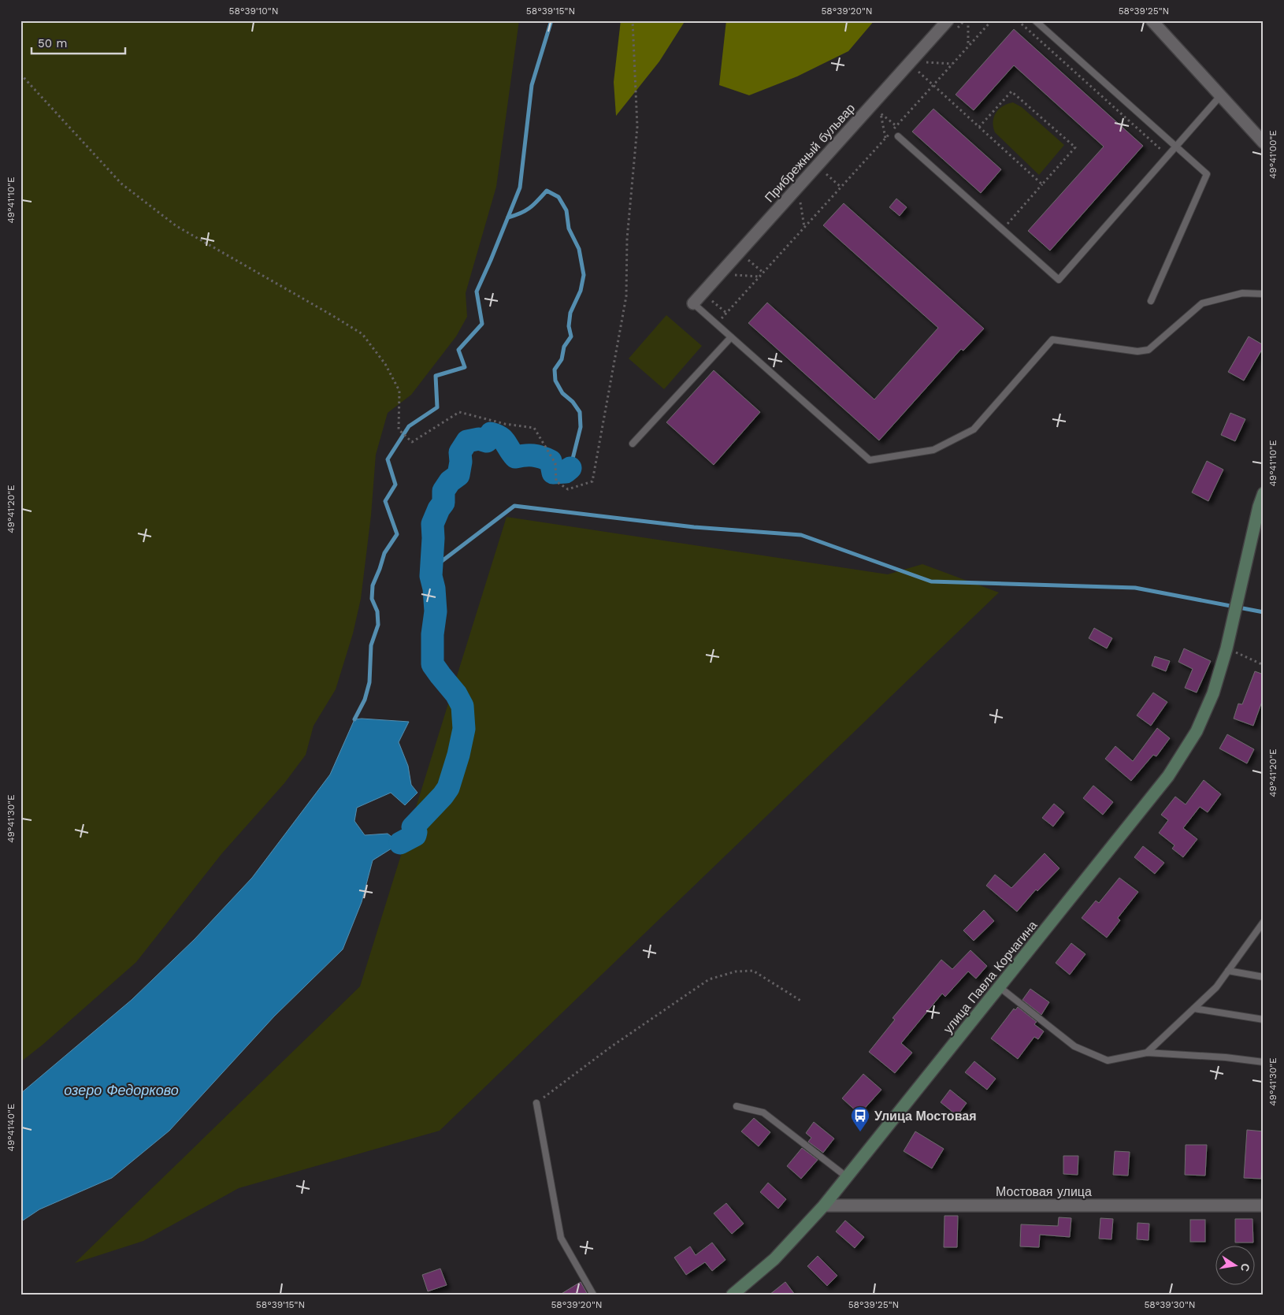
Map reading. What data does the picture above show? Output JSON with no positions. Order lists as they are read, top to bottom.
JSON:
{
  "streets": {
    "main road": ["улица Павла Корчагина"],
    "street": ["Прибрежный бульвар", "Мостовая улица"]
  },
  "crossings": [
    ["улица Павла Корчагина", "Мостовая улица"]
  ],
  "water": ["озеро Федорково"],
  "places": {
    "bus stop": ["Улица Мостовая"]
  },
  "scale_bar": "50 m",
  "north": "right",
  "coordinates": [
    "58°39'10\"N",
    "58°39'15\"N",
    "58°39'20\"N",
    "58°39'25\"N",
    "49°41'00\"E",
    "49°41'10\"E",
    "49°41'20\"E",
    "49°41'30\"E",
    "49°41'40\"E",
    "58°39'30\"N"
  ]
}
